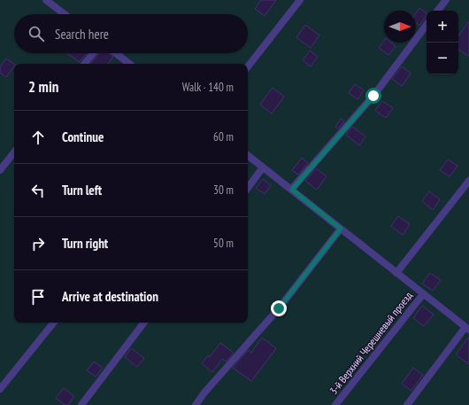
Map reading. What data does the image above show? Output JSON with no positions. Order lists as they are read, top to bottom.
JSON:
{
  "streets": {
    "lane": ["3-й Верхний Черешневый проезд"]
  },
  "north": "right",
  "page": {
    "map_buttons": ["+", "−"],
    "search": "Search here",
    "heading": ["2 min", "Walk · 140 m"],
    "list": [
      ["Continue", "60 m"],
      ["Turn left", "30 m"],
      ["Turn right", "50 m"],
      "Arrive at destination"
    ]
  }
}
